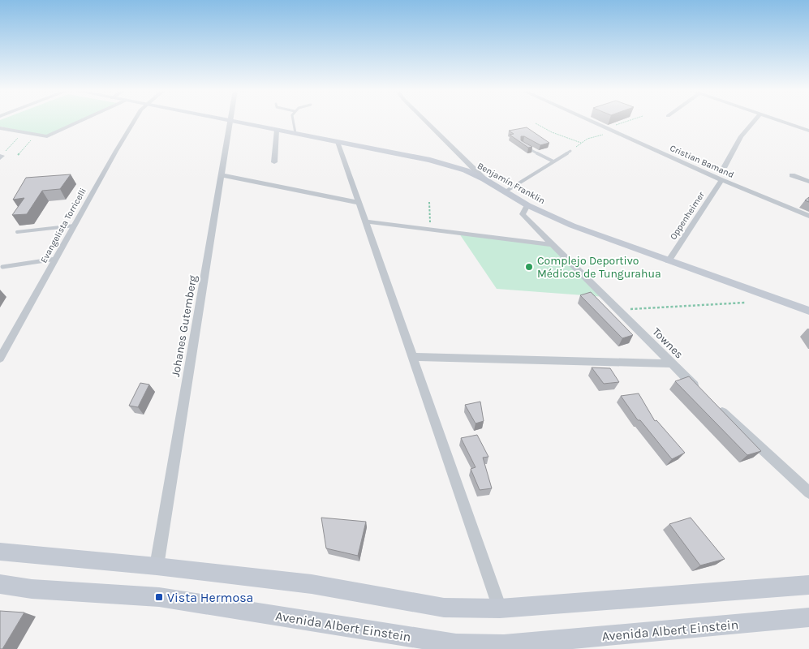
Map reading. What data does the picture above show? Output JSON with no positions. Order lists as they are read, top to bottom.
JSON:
{
  "streets": {
    "street": [
      "Cristian Bamand",
      "Benjamín Franklin",
      "Oppenheimer",
      "Evangelista Torricelli",
      "Johanes Gutemberg",
      "Townes",
      "Avenida Albert Einstein"
    ]
  },
  "crossings": [
    ["Cristian Bamand", "Oppenheimer"],
    ["Benjamín Franklin", "Oppenheimer"],
    ["Benjamín Franklin", "Johanes Gutemberg"],
    ["Benjamín Franklin", "Townes"]
  ],
  "places": {
    "other": ["Complejo Deportivo Médicos de Tungurahua"],
    "transit": ["Vista Hermosa"]
  }
}
